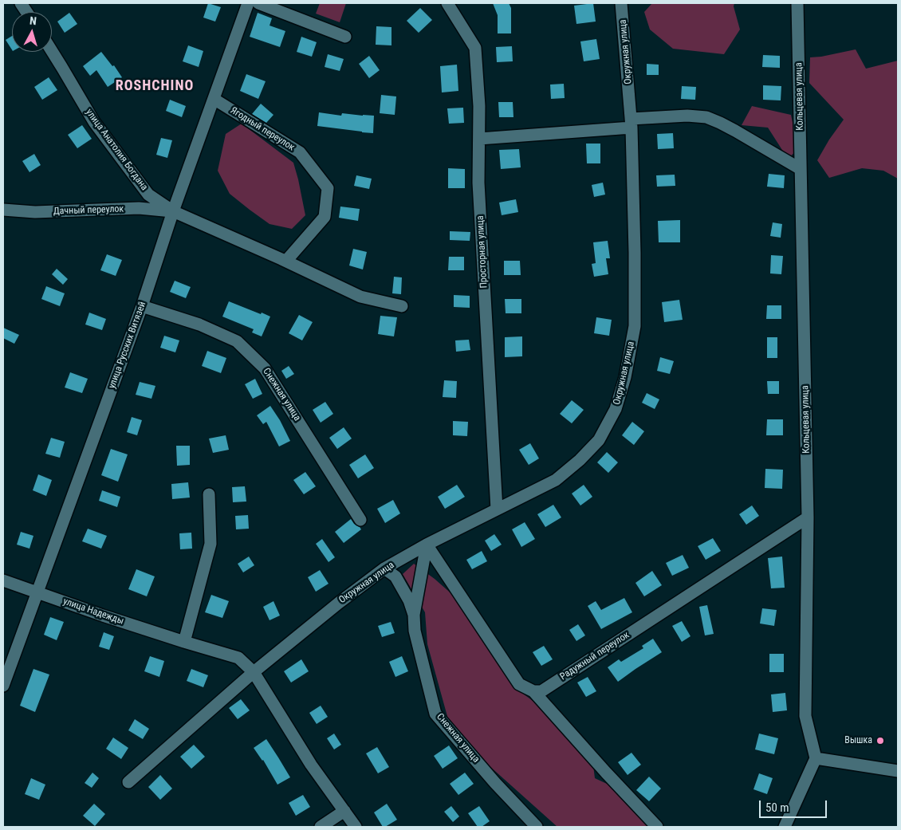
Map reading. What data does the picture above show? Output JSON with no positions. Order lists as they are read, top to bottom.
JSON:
{
  "streets": {
    "street": [
      "Окружная улица",
      "Кольцевая улица",
      "Ягодный переулок",
      "улица Анатолия Богдана",
      "Дачный переулок",
      "Просторная улица",
      "улица Русских Витязей",
      "Снежная улица",
      "улица Надежды",
      "Радужный переулок"
    ]
  },
  "crossings": [
    ["Окружная улица", "Просторная улица"],
    ["Окружная улица", "Снежная улица"],
    ["Окружная улица", "улица Надежды"],
    ["Кольцевая улица", "Радужный переулок"],
    ["Ягодный переулок", "улица Русских Витязей"],
    ["улица Анатолия Богдана", "Дачный переулок"],
    ["улица Анатолия Богдана", "улица Русских Витязей"],
    ["Дачный переулок", "улица Русских Витязей"],
    ["улица Русских Витязей", "Снежная улица"],
    ["улица Русских Витязей", "улица Надежды"]
  ],
  "districts": ["ROSHCHINO"],
  "places": ["Вышка"],
  "scale_bar": "50 m",
  "north": "top"
}
